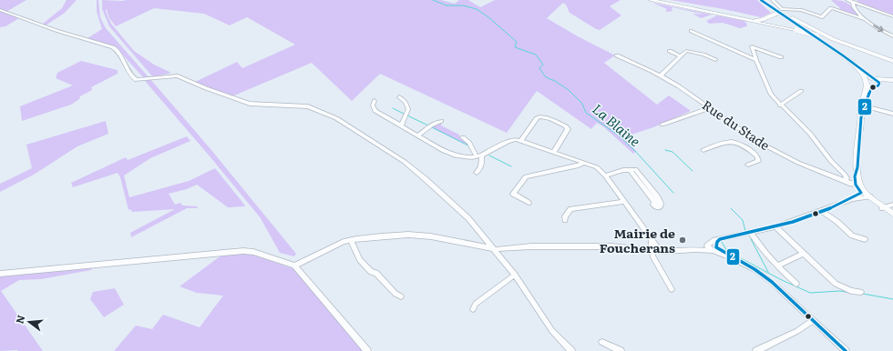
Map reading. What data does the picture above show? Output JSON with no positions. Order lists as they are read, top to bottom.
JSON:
{
  "streets": {
    "street": ["Rue du Stade"]
  },
  "water": ["La Blaine"],
  "places": ["Mairie de Foucherans"],
  "lines": ["transit line 2"],
  "north": "left"
}
